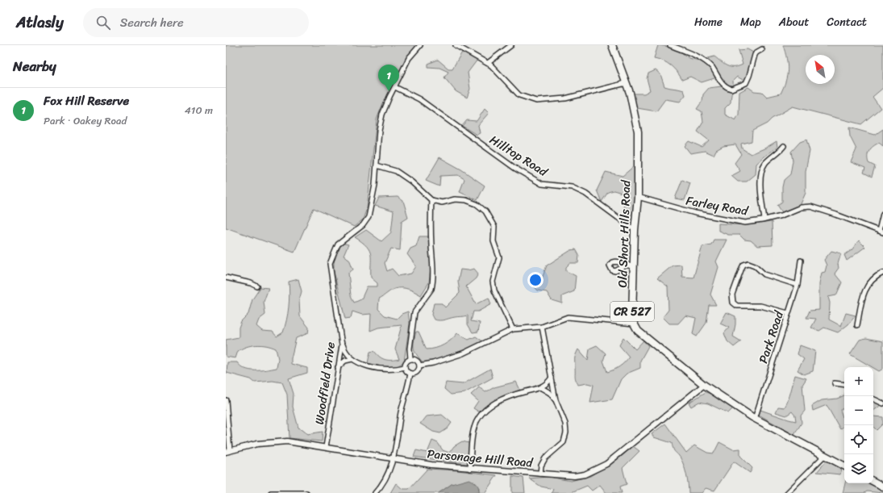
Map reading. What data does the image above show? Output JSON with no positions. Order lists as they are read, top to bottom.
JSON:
{
  "streets": {
    "main road": ["Old Short Hills Road", "CR 527"],
    "street": [
      "Hilltop Road",
      "Farley Road",
      "Park Road",
      "Woodfield Drive",
      "Parsonage Hill Road"
    ]
  },
  "crossings": [
    ["Hilltop Road", "Old Short Hills Road"],
    ["Hilltop Road", "Woodfield Drive"],
    ["Farley Road", "Old Short Hills Road"],
    ["Old Short Hills Road", "CR 527"],
    ["CR 527", "Park Road"],
    ["CR 527", "Parsonage Hill Road"],
    ["Woodfield Drive", "Parsonage Hill Road"]
  ],
  "north": "top left",
  "page": {
    "header": "Atlasly",
    "search": "Search here",
    "nav": [
      "Home",
      "Map",
      "About",
      "Contact"
    ],
    "heading": "Nearby",
    "pins": "1",
    "list": [
      {
        "mark": "1",
        "name": "Fox Hill Reserve",
        "note": "Park · Oakey Road",
        "value": "410 m"
      }
    ],
    "map_buttons": ["+", "−"]
  }
}
